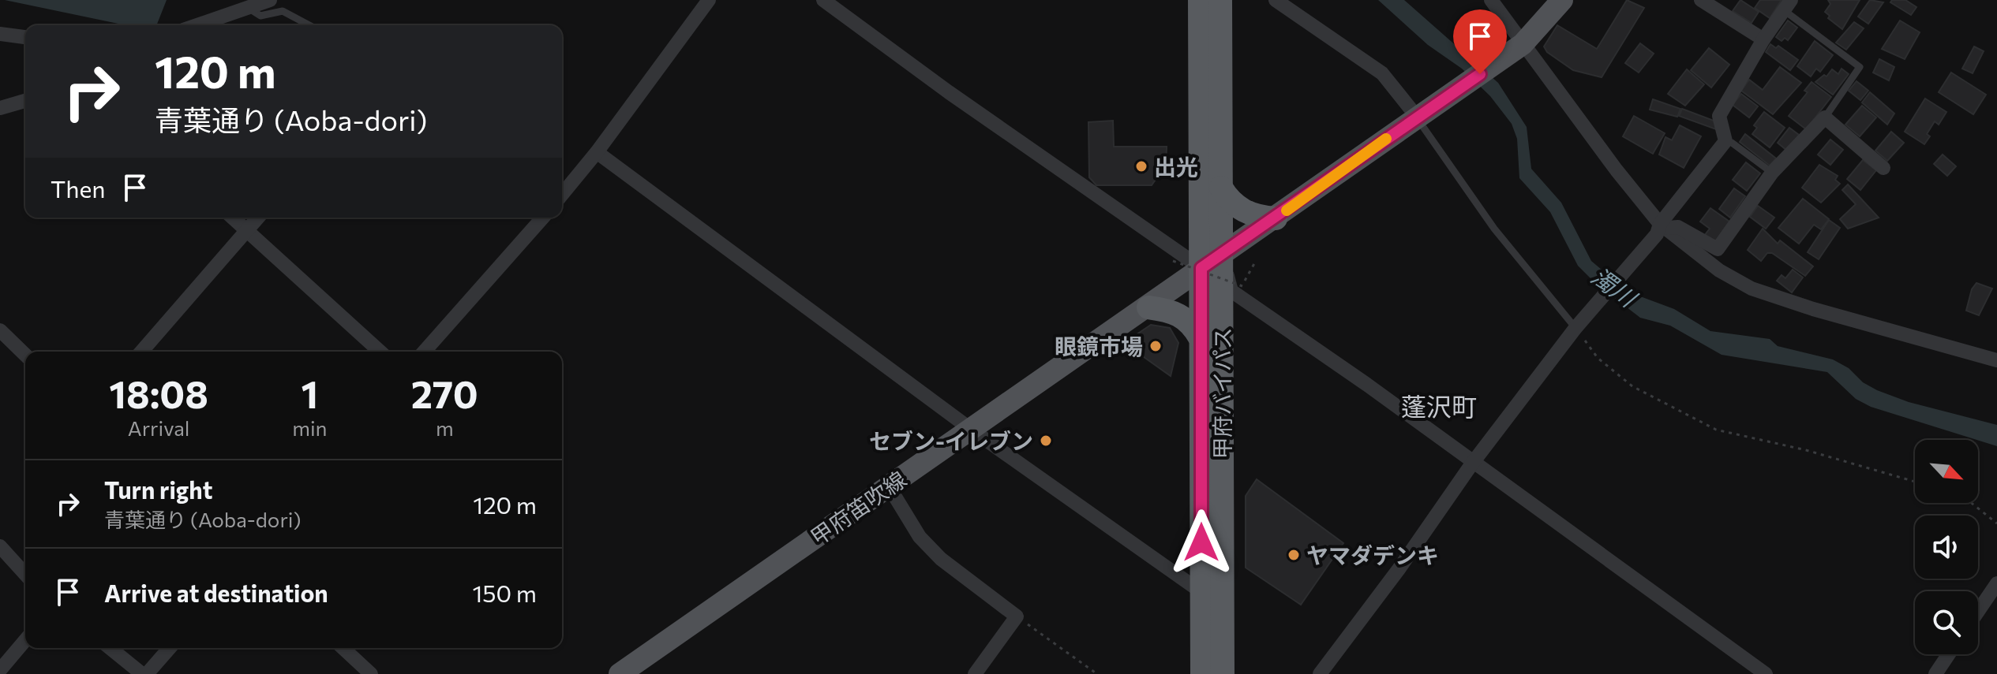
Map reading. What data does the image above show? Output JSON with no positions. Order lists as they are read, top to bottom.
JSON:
{
  "streets": {
    "highway": ["甲府バイパス"],
    "main road": ["甲府笛吹線"]
  },
  "crossings": [
    ["甲府バイパス", "甲府笛吹線"]
  ],
  "districts": ["蓬沢町"],
  "water": ["濁川"],
  "places": [
    "出光",
    "眼鏡市場",
    "セブン-イレブン",
    "ヤマダデンキ"
  ],
  "north": "bottom right",
  "page": {
    "turn": ["120 m", "青葉通り (Aoba-dori)"],
    "then": "Then",
    "eta": [
      "18:08",
      "Arrival",
      "1",
      "min",
      "270",
      "m"
    ],
    "list": [
      {
        "name": "Turn right",
        "note": "青葉通り (Aoba-dori)",
        "value": "120 m"
      },
      {
        "name": "Arrive at destination",
        "value": "150 m"
      }
    ]
  }
}
